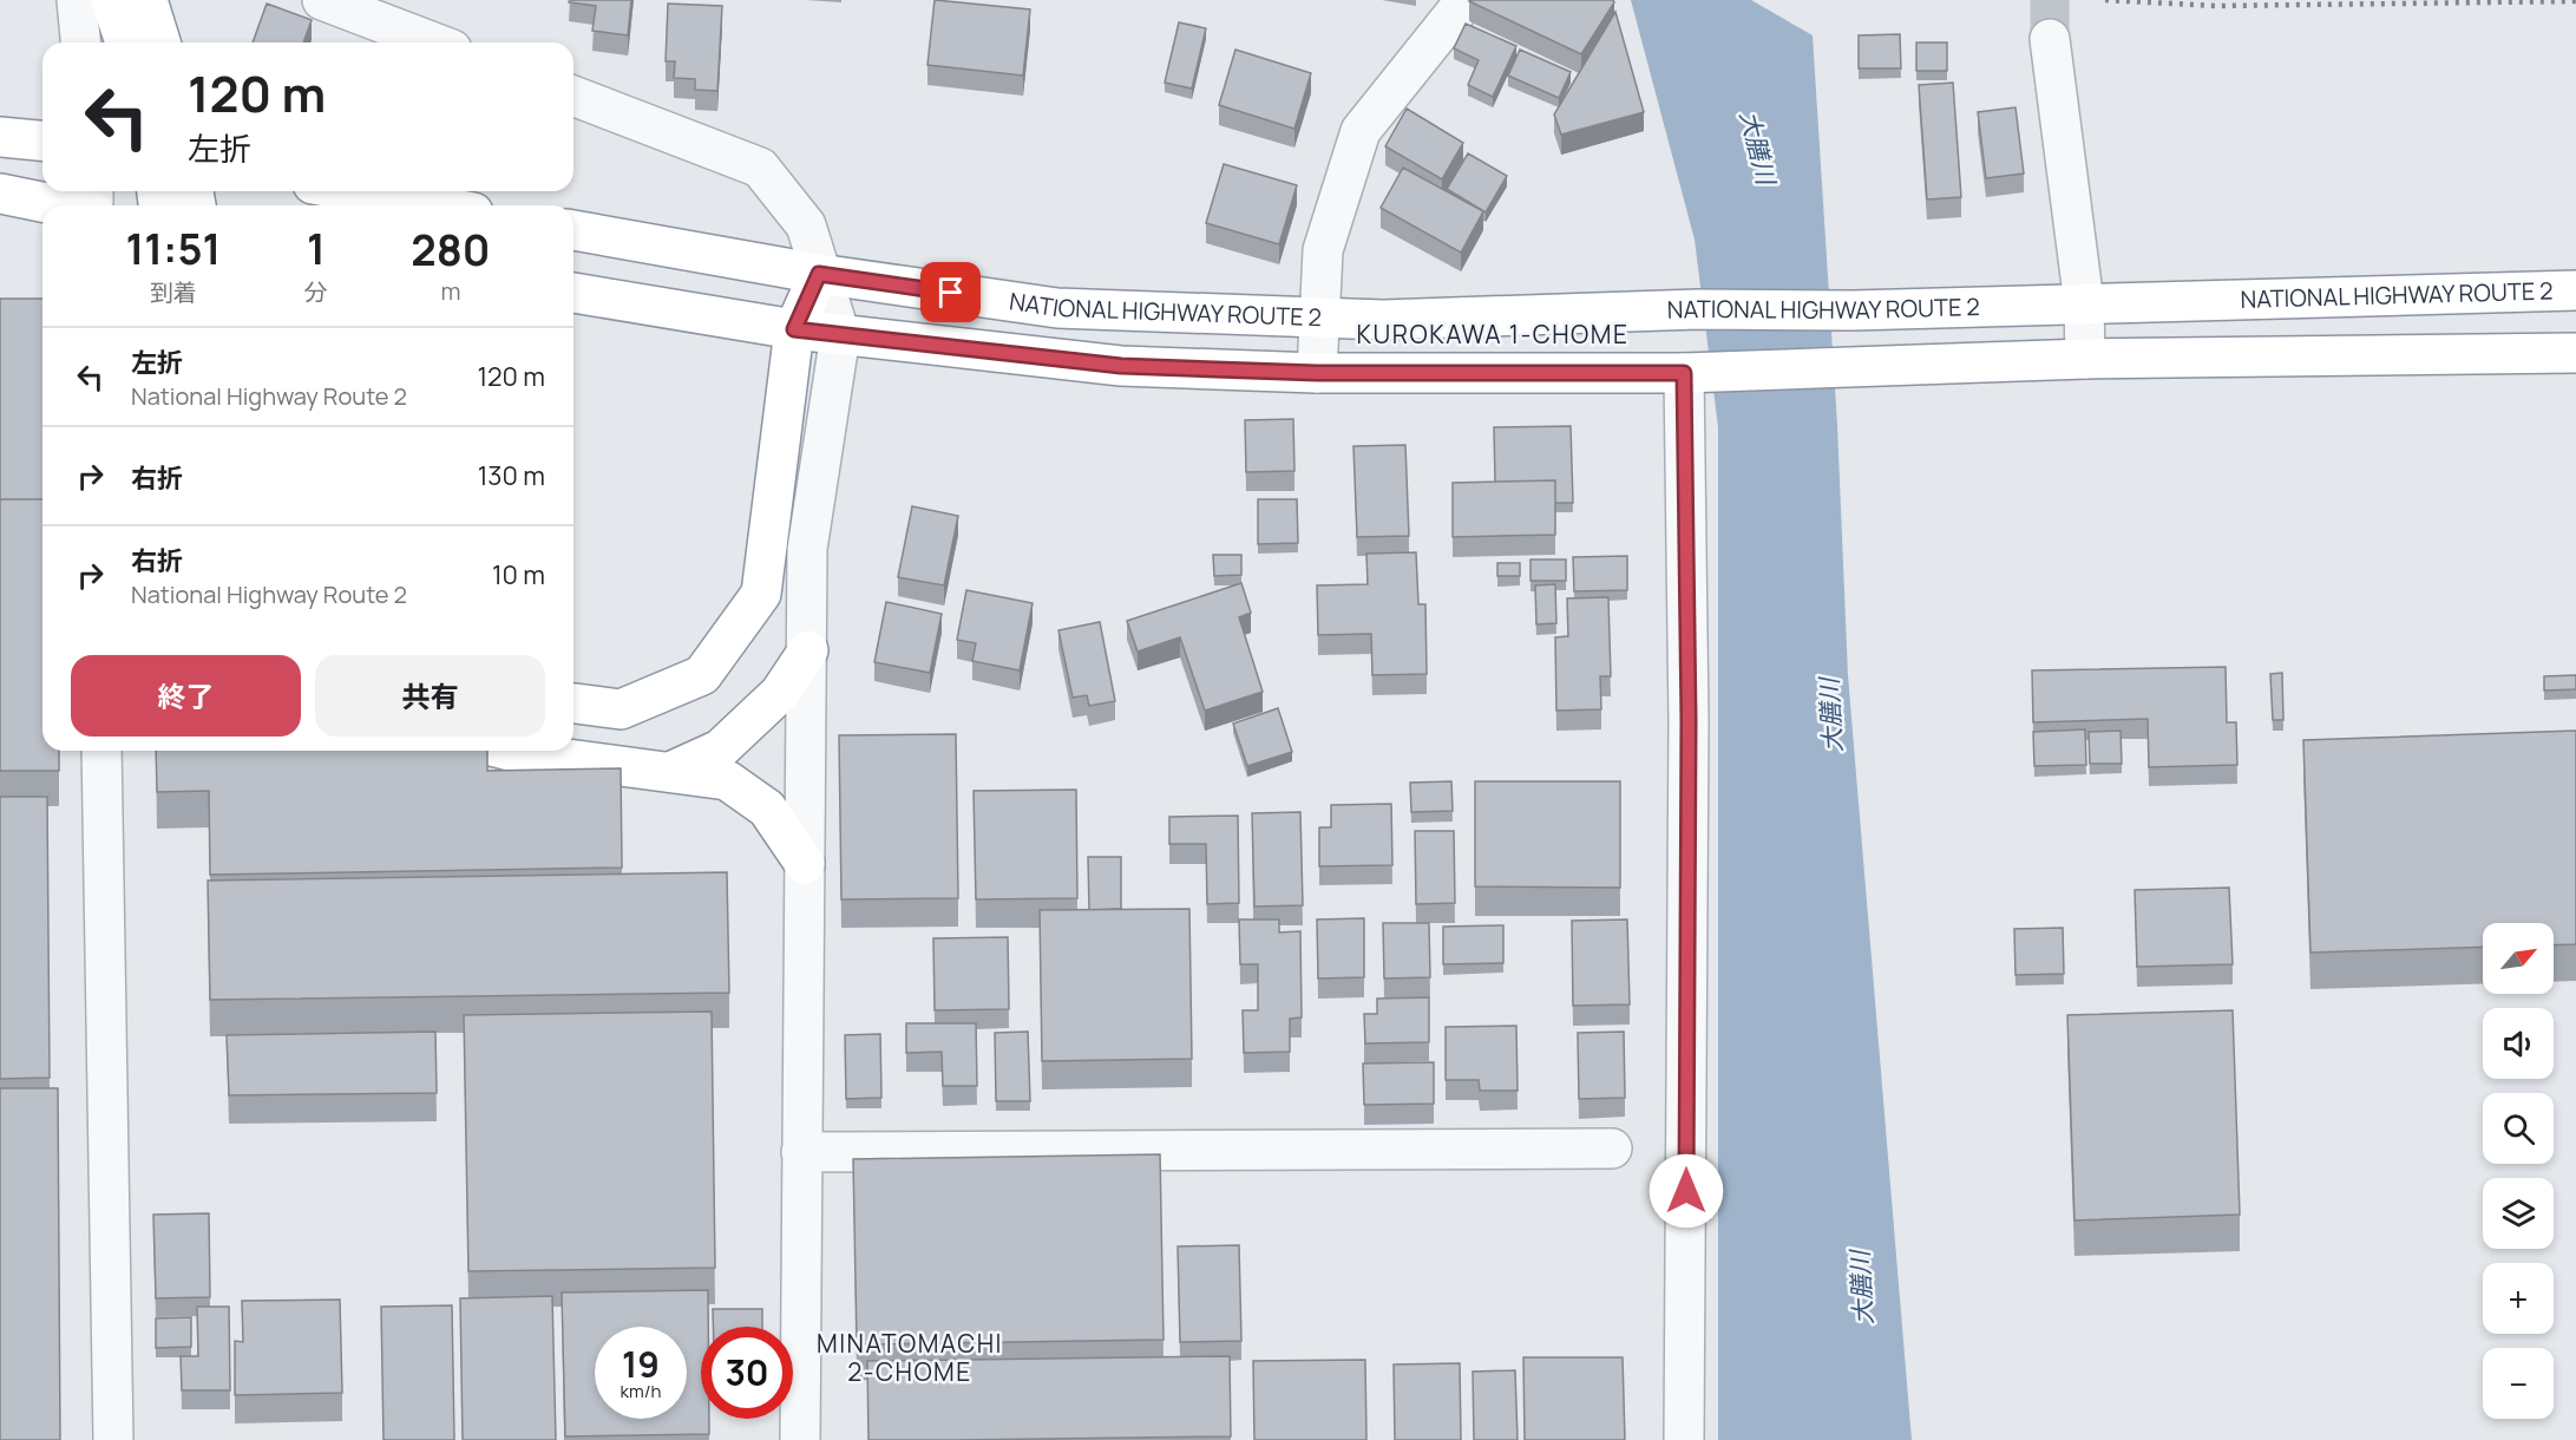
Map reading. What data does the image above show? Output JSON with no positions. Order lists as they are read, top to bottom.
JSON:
{
  "streets": {
    "highway": ["NATIONAL HIGHWAY ROUTE 2"]
  },
  "districts": ["KUROKAWA 1-CHOME", "MINATOMACHI 2-CHOME"],
  "water": ["大膳川"],
  "north": "top right",
  "page": {
    "turn": ["120 m", "左折"],
    "eta": [
      "11:51",
      "到着",
      "1",
      "分",
      "280",
      "m"
    ],
    "list": [
      {
        "name": "左折",
        "note": "National Highway Route 2",
        "value": "120 m"
      },
      {
        "name": "右折",
        "value": "130 m"
      },
      {
        "name": "右折",
        "note": "National Highway Route 2",
        "value": "10 m"
      }
    ],
    "buttons": ["終了", "共有"],
    "map_buttons": ["+", "−"],
    "speed": "19 km/h",
    "limit": "30"
  }
}
